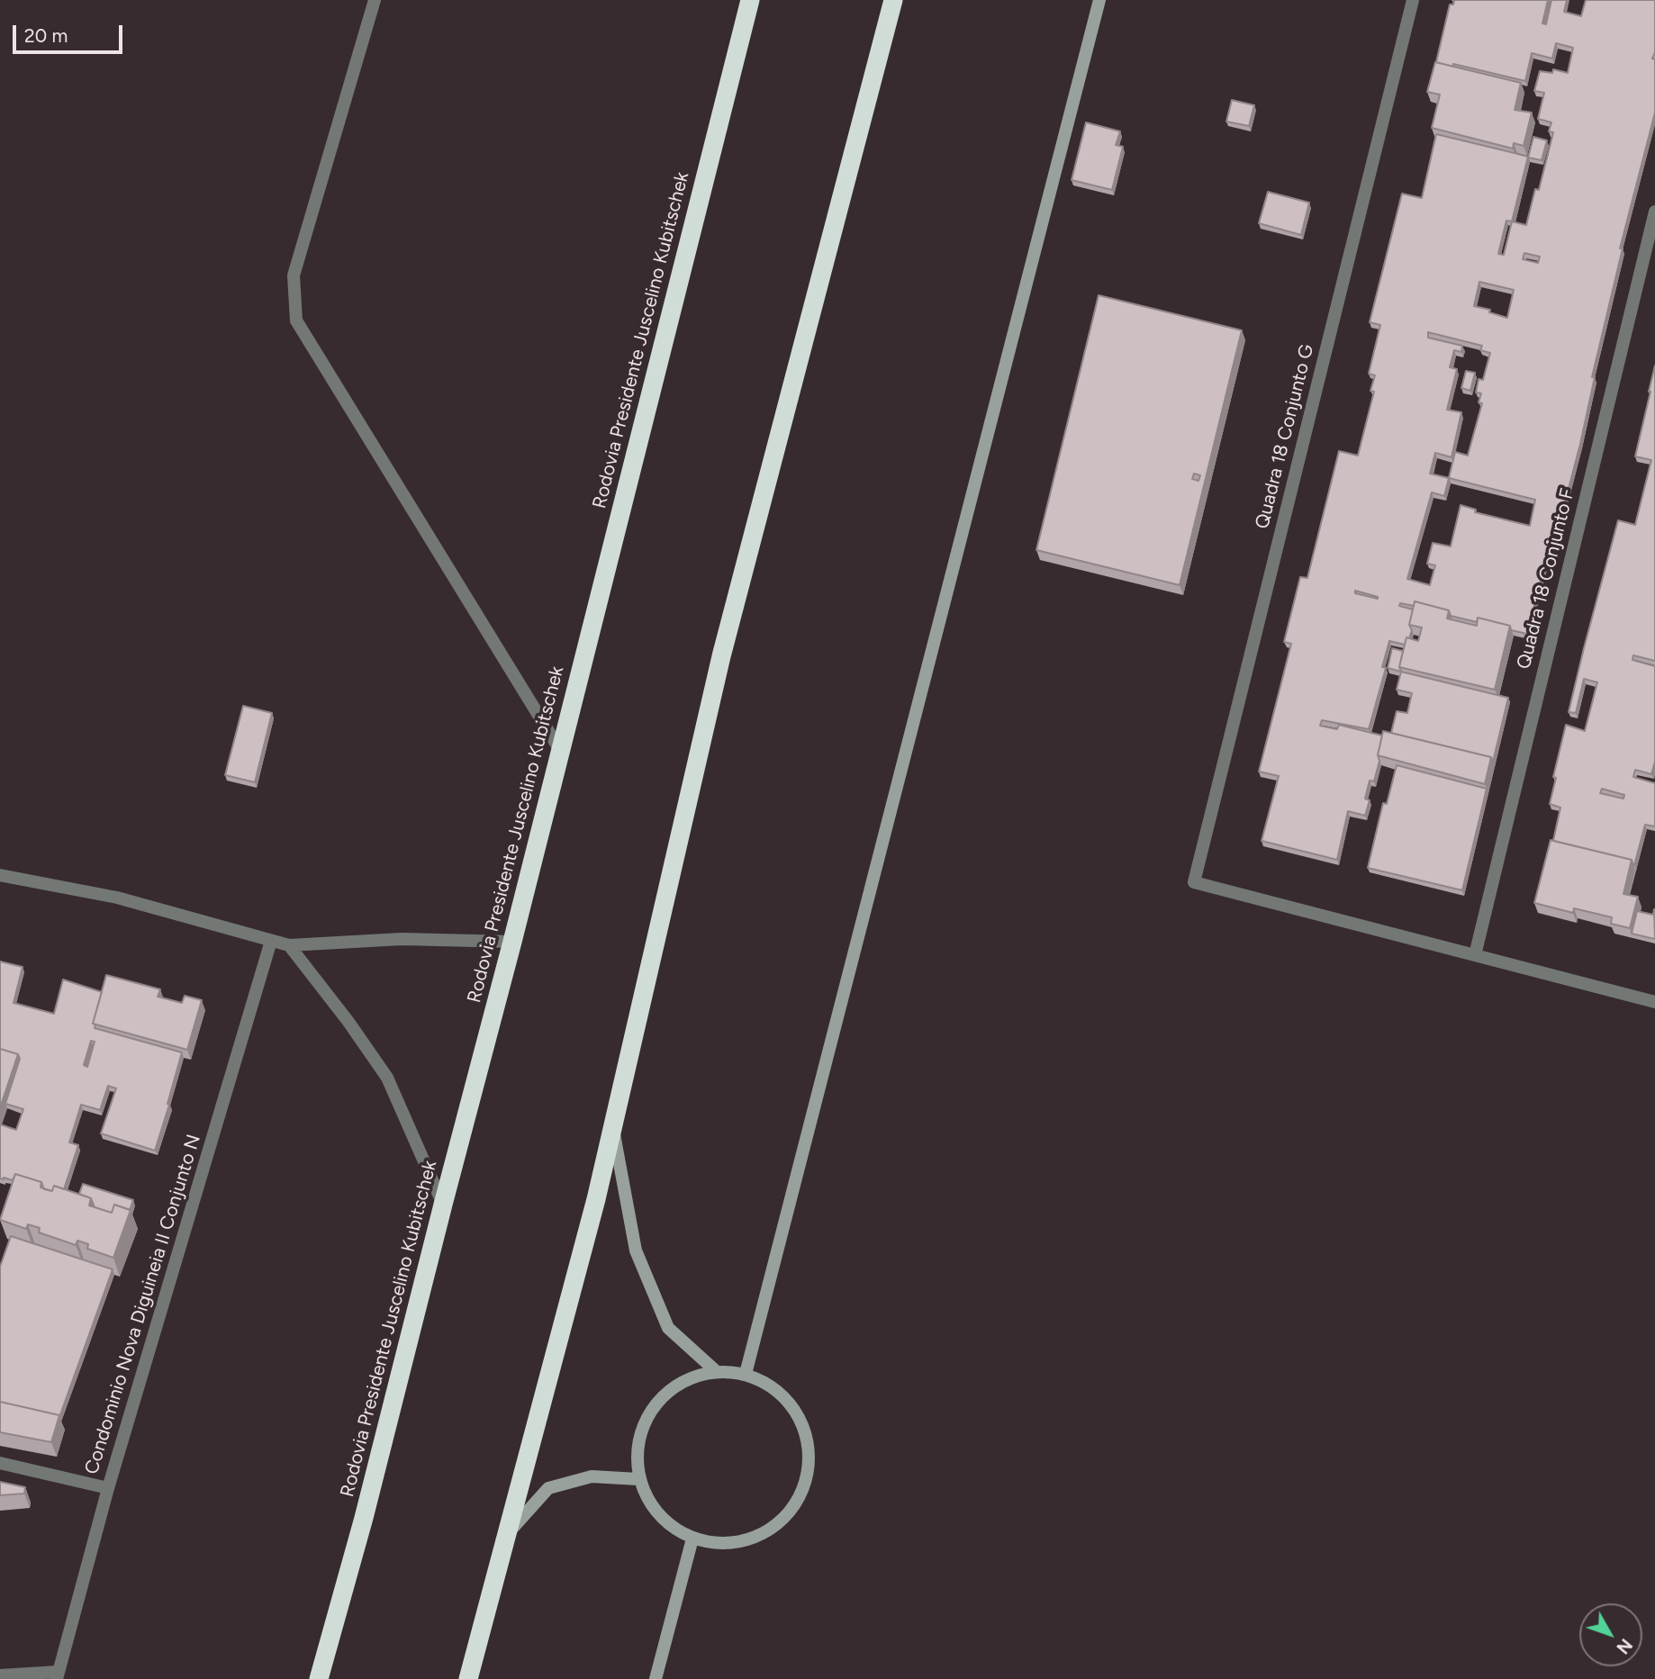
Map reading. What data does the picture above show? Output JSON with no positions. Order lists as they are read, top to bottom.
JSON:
{
  "streets": {
    "highway": ["Rodovia Presidente Juscelino Kubitschek"],
    "street": ["Quadra 18 Conjunto G", "Quadra 18 Conjunto F", "Condominio Nova Diguineia II Conjunto N"]
  },
  "crossings": [
    ["Quadra 18 Conjunto G", "Quadra 18 Conjunto F"]
  ],
  "scale_bar": "20 m",
  "north": "bottom right"
}
